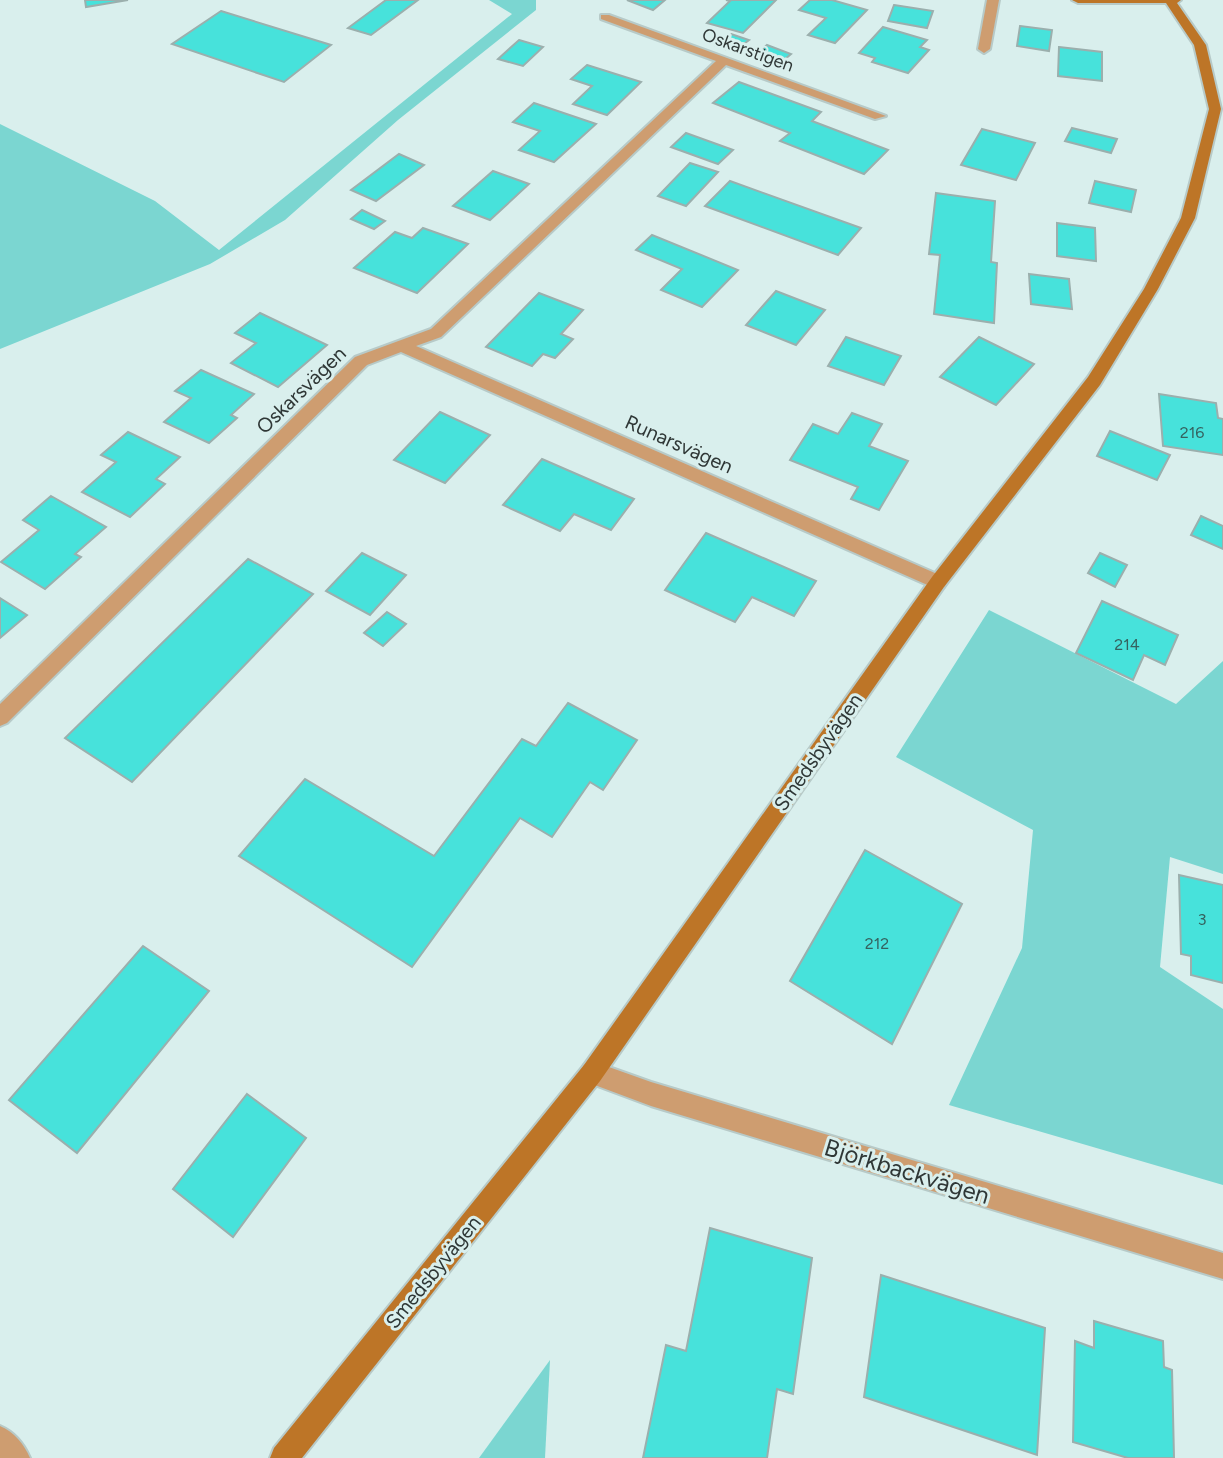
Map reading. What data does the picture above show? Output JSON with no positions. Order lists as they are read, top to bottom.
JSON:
{
  "streets": {
    "main road": ["Smedsbyvägen"],
    "street": [
      "Oskarstigen",
      "Oskarsvägen",
      "Runarsvägen",
      "Björkbackvägen"
    ]
  },
  "crossings": [
    ["Oskarstigen", "Oskarsvägen"],
    ["Oskarsvägen", "Runarsvägen"],
    ["Runarsvägen", "Smedsbyvägen"],
    ["Smedsbyvägen", "Björkbackvägen"]
  ],
  "house_numbers": [
    "216",
    "214",
    "3",
    "212"
  ]
}
